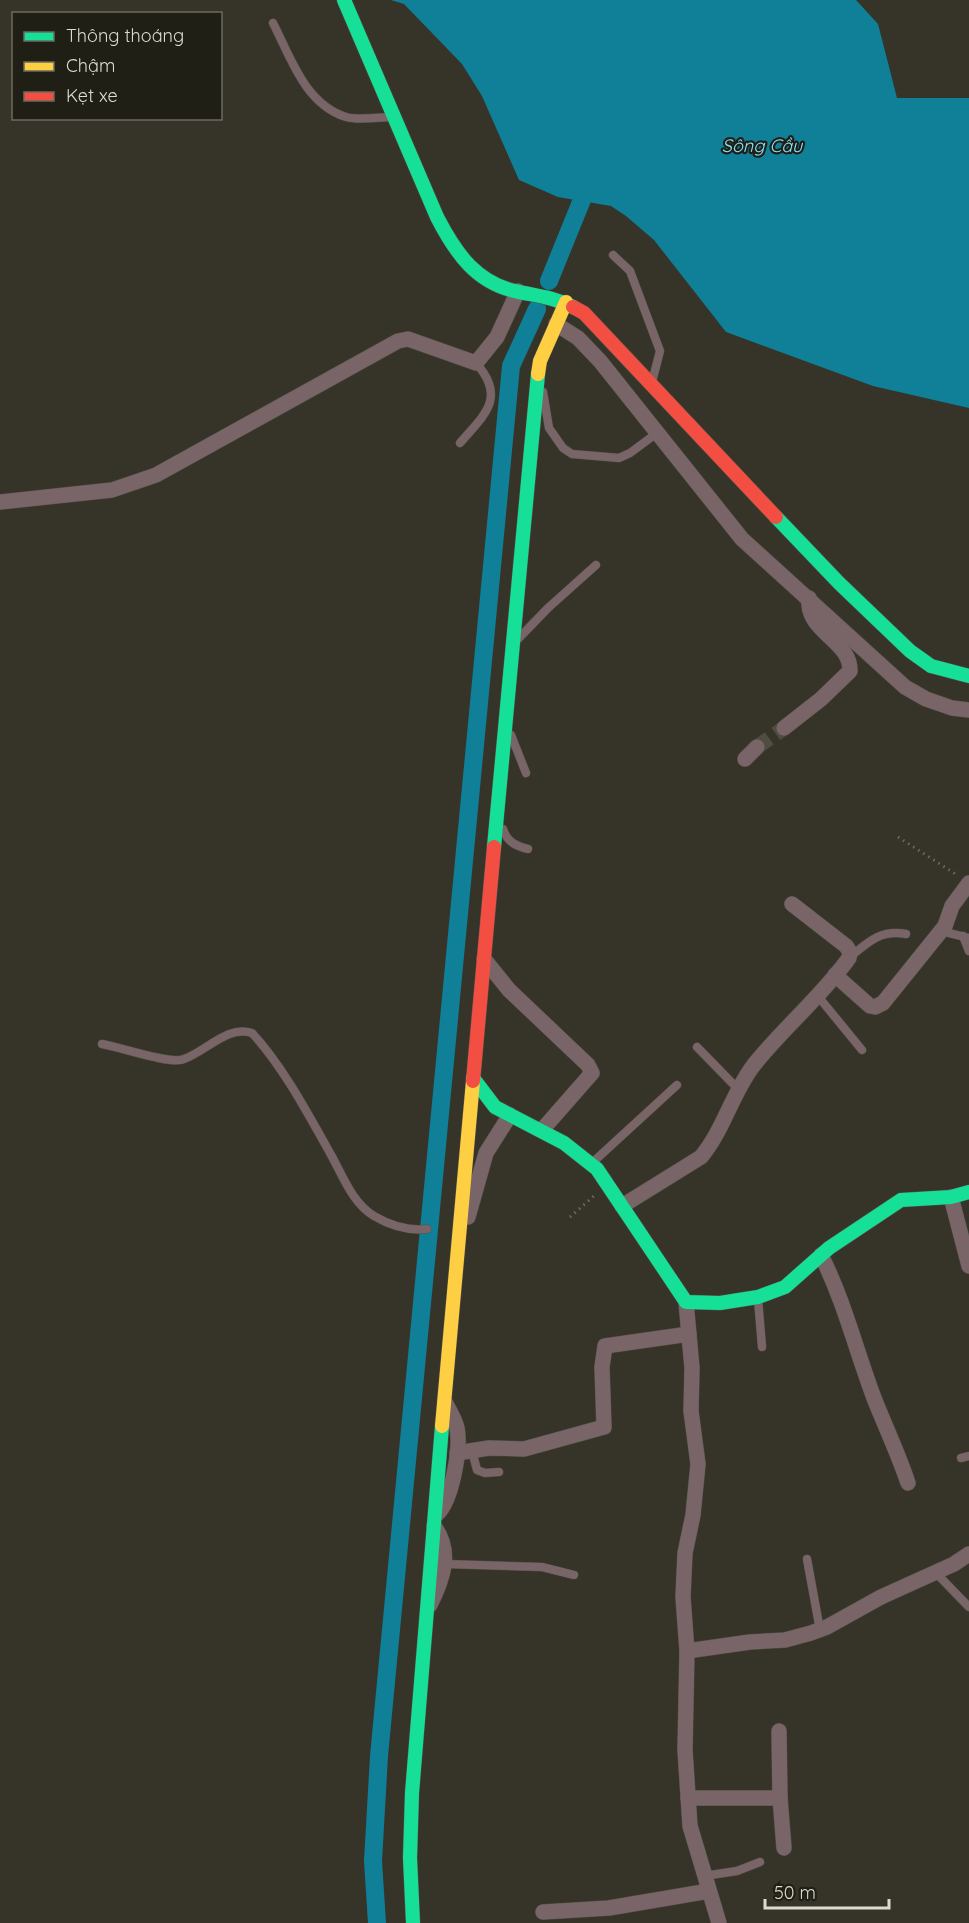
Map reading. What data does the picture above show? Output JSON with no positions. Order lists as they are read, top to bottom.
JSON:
{
  "water": ["Sông Cầu"],
  "legend": ["Thông thoáng", "Chậm", "Kẹt xe"],
  "scale_bar": "50 m"
}
